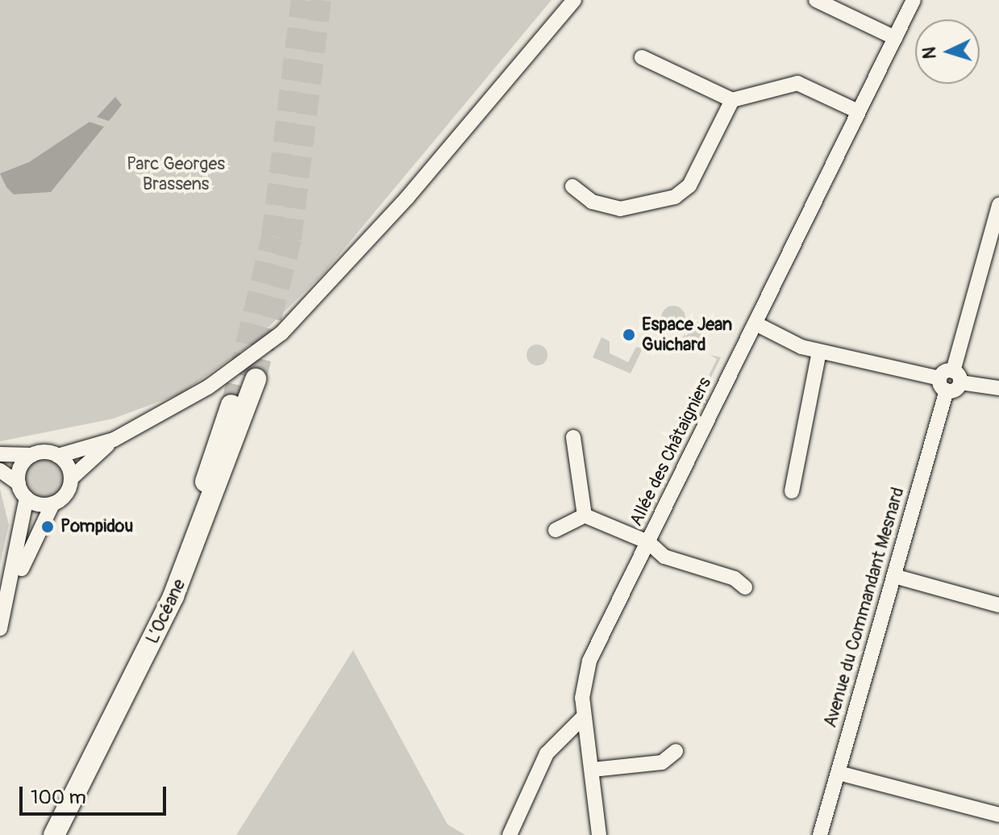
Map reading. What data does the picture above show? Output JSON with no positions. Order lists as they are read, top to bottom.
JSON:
{
  "streets": {
    "highway": ["L’Océane"],
    "street": ["Allée des Châtaigniers", "Avenue du Commandant Mesnard"]
  },
  "parks": ["Parc Georges Brassens"],
  "places": ["Espace Jean Guichard", "Pompidou"],
  "scale_bar": "100 m",
  "north": "left"
}
